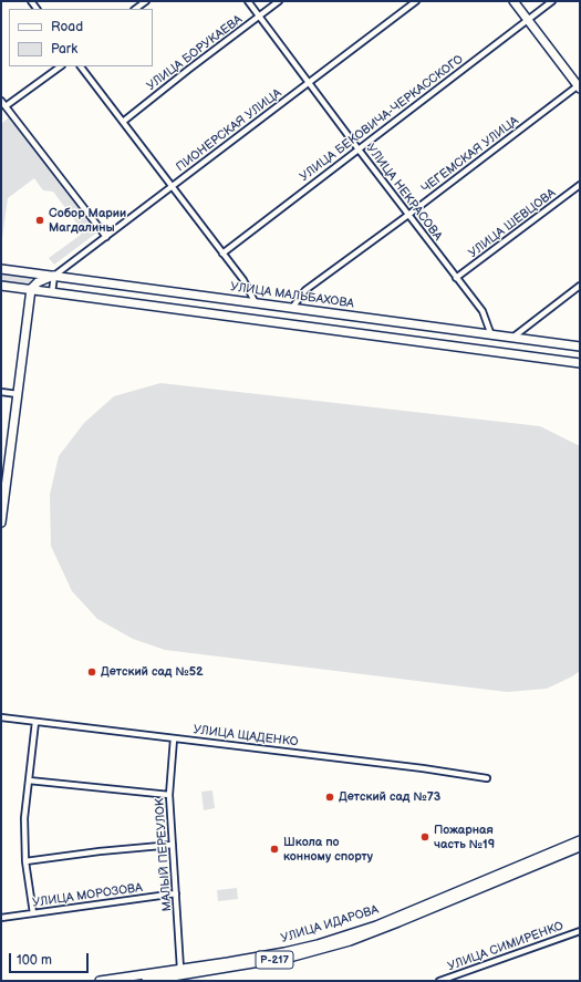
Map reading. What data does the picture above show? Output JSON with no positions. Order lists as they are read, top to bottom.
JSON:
{
  "streets": {
    "main road": ["УЛИЦА МАЛЬБАХОВА", "УЛИЦА ИДАРОВА", "Р-217"],
    "street": [
      "УЛИЦА БОРУКАЕВА",
      "УЛИЦА БЕКОВИЧА-ЧЕРКАССКОГО",
      "ПИОНЕРСКАЯ УЛИЦА",
      "ЧЕГЕМСКАЯ УЛИЦА",
      "УЛИЦА НЕКРАСОВА",
      "УЛИЦА ШЕВЦОВА",
      "УЛИЦА ЩАДЕНКО",
      "МАЛЫЙ ПЕРЕУЛОК",
      "УЛИЦА МОРОЗОВА",
      "УЛИЦА СИМИРЕНКО"
    ]
  },
  "crossings": [
    ["УЛИЦА БОРУКАЕВА", "УЛИЦА НЕКРАСОВА"],
    ["УЛИЦА БЕКОВИЧА-ЧЕРКАССКОГО", "УЛИЦА НЕКРАСОВА"],
    ["ПИОНЕРСКАЯ УЛИЦА", "УЛИЦА НЕКРАСОВА"],
    ["ПИОНЕРСКАЯ УЛИЦА", "УЛИЦА МАЛЬБАХОВА"],
    ["ЧЕГЕМСКАЯ УЛИЦА", "УЛИЦА НЕКРАСОВА"],
    ["ЧЕГЕМСКАЯ УЛИЦА", "УЛИЦА МАЛЬБАХОВА"],
    ["УЛИЦА НЕКРАСОВА", "УЛИЦА ШЕВЦОВА"],
    ["УЛИЦА НЕКРАСОВА", "УЛИЦА МАЛЬБАХОВА"],
    ["УЛИЦА ЩАДЕНКО", "МАЛЫЙ ПЕРЕУЛОК"],
    ["МАЛЫЙ ПЕРЕУЛОК", "УЛИЦА МОРОЗОВА"],
    ["МАЛЫЙ ПЕРЕУЛОК", "УЛИЦА ИДАРОВА"]
  ],
  "places": [
    "Собор Марии Магдалины",
    "Детский сад №52",
    "Детский сад №73",
    "Пожарная часть №19",
    "Школа по конному спорту"
  ],
  "legend": ["Road", "Park"],
  "scale_bar": "100 m"
}
